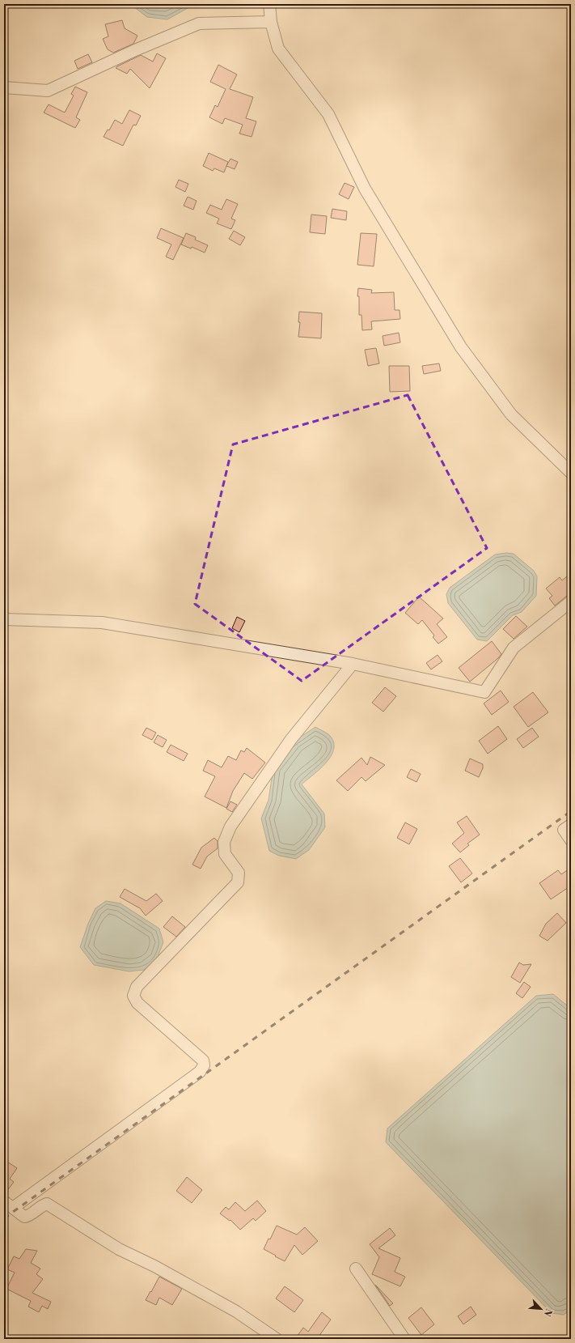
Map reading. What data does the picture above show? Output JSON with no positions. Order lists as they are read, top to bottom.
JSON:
{
  "north": "bottom right"
}
